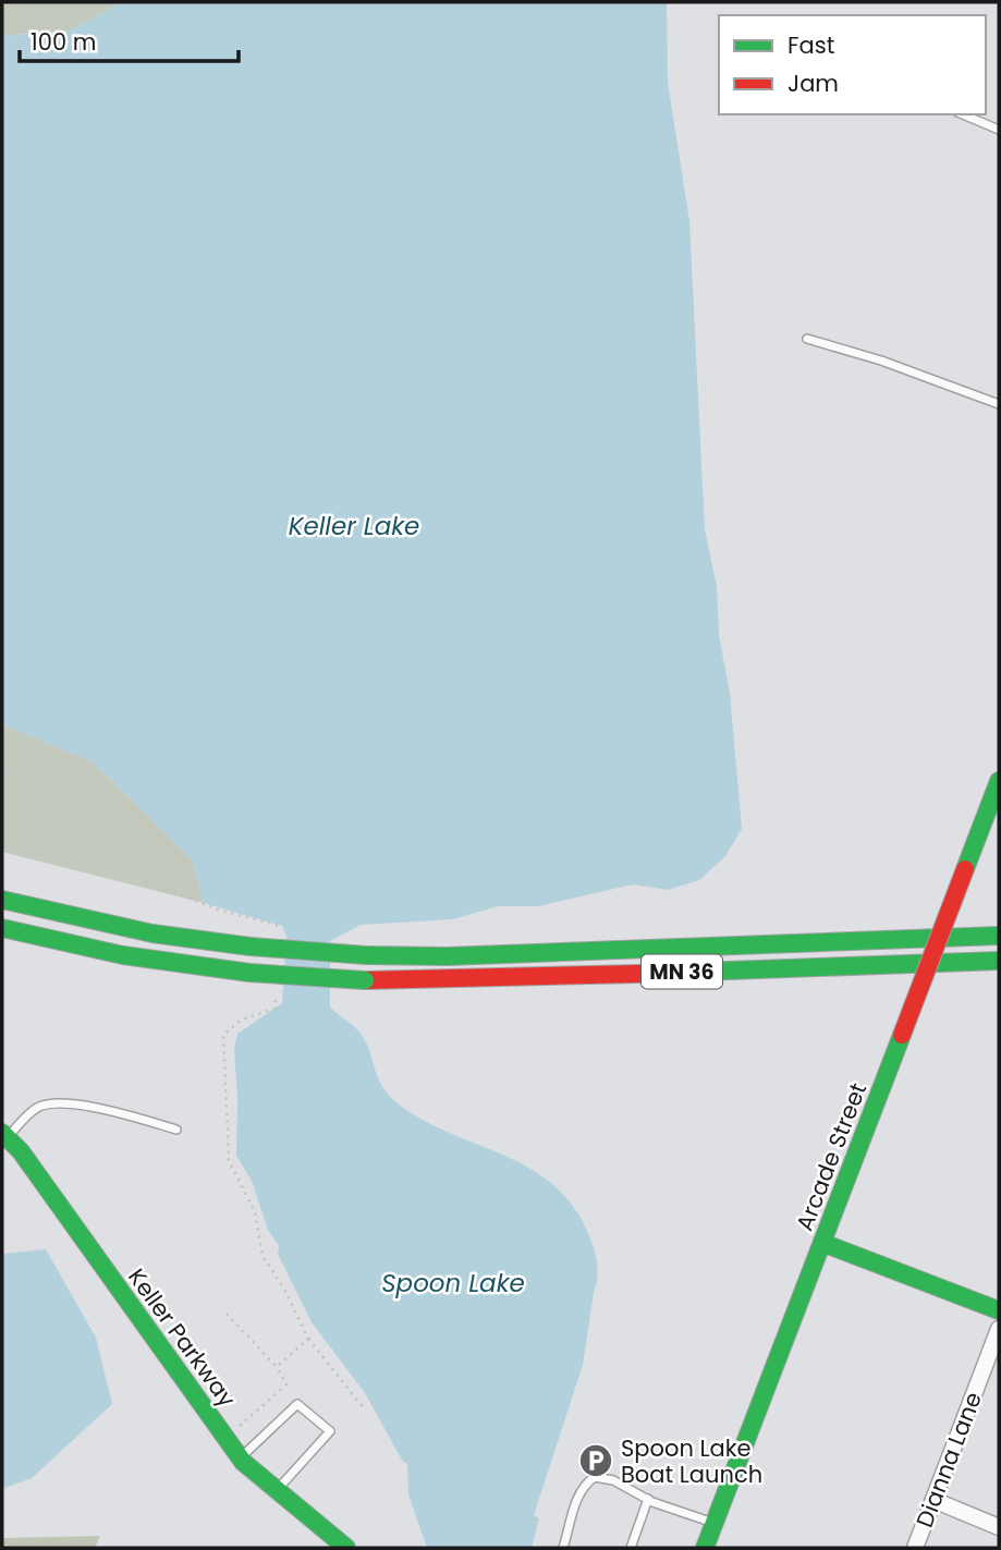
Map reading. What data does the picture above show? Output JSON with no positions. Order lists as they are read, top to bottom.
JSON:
{
  "streets": {
    "main road": ["MN 36", "Arcade Street", "Keller Parkway"],
    "street": ["Dianna Lane"]
  },
  "water": ["Keller Lake", "Spoon Lake"],
  "places": {
    "parking": ["Spoon Lake Boat Launch"]
  },
  "legend": ["Fast", "Jam"],
  "scale_bar": "100 m"
}
